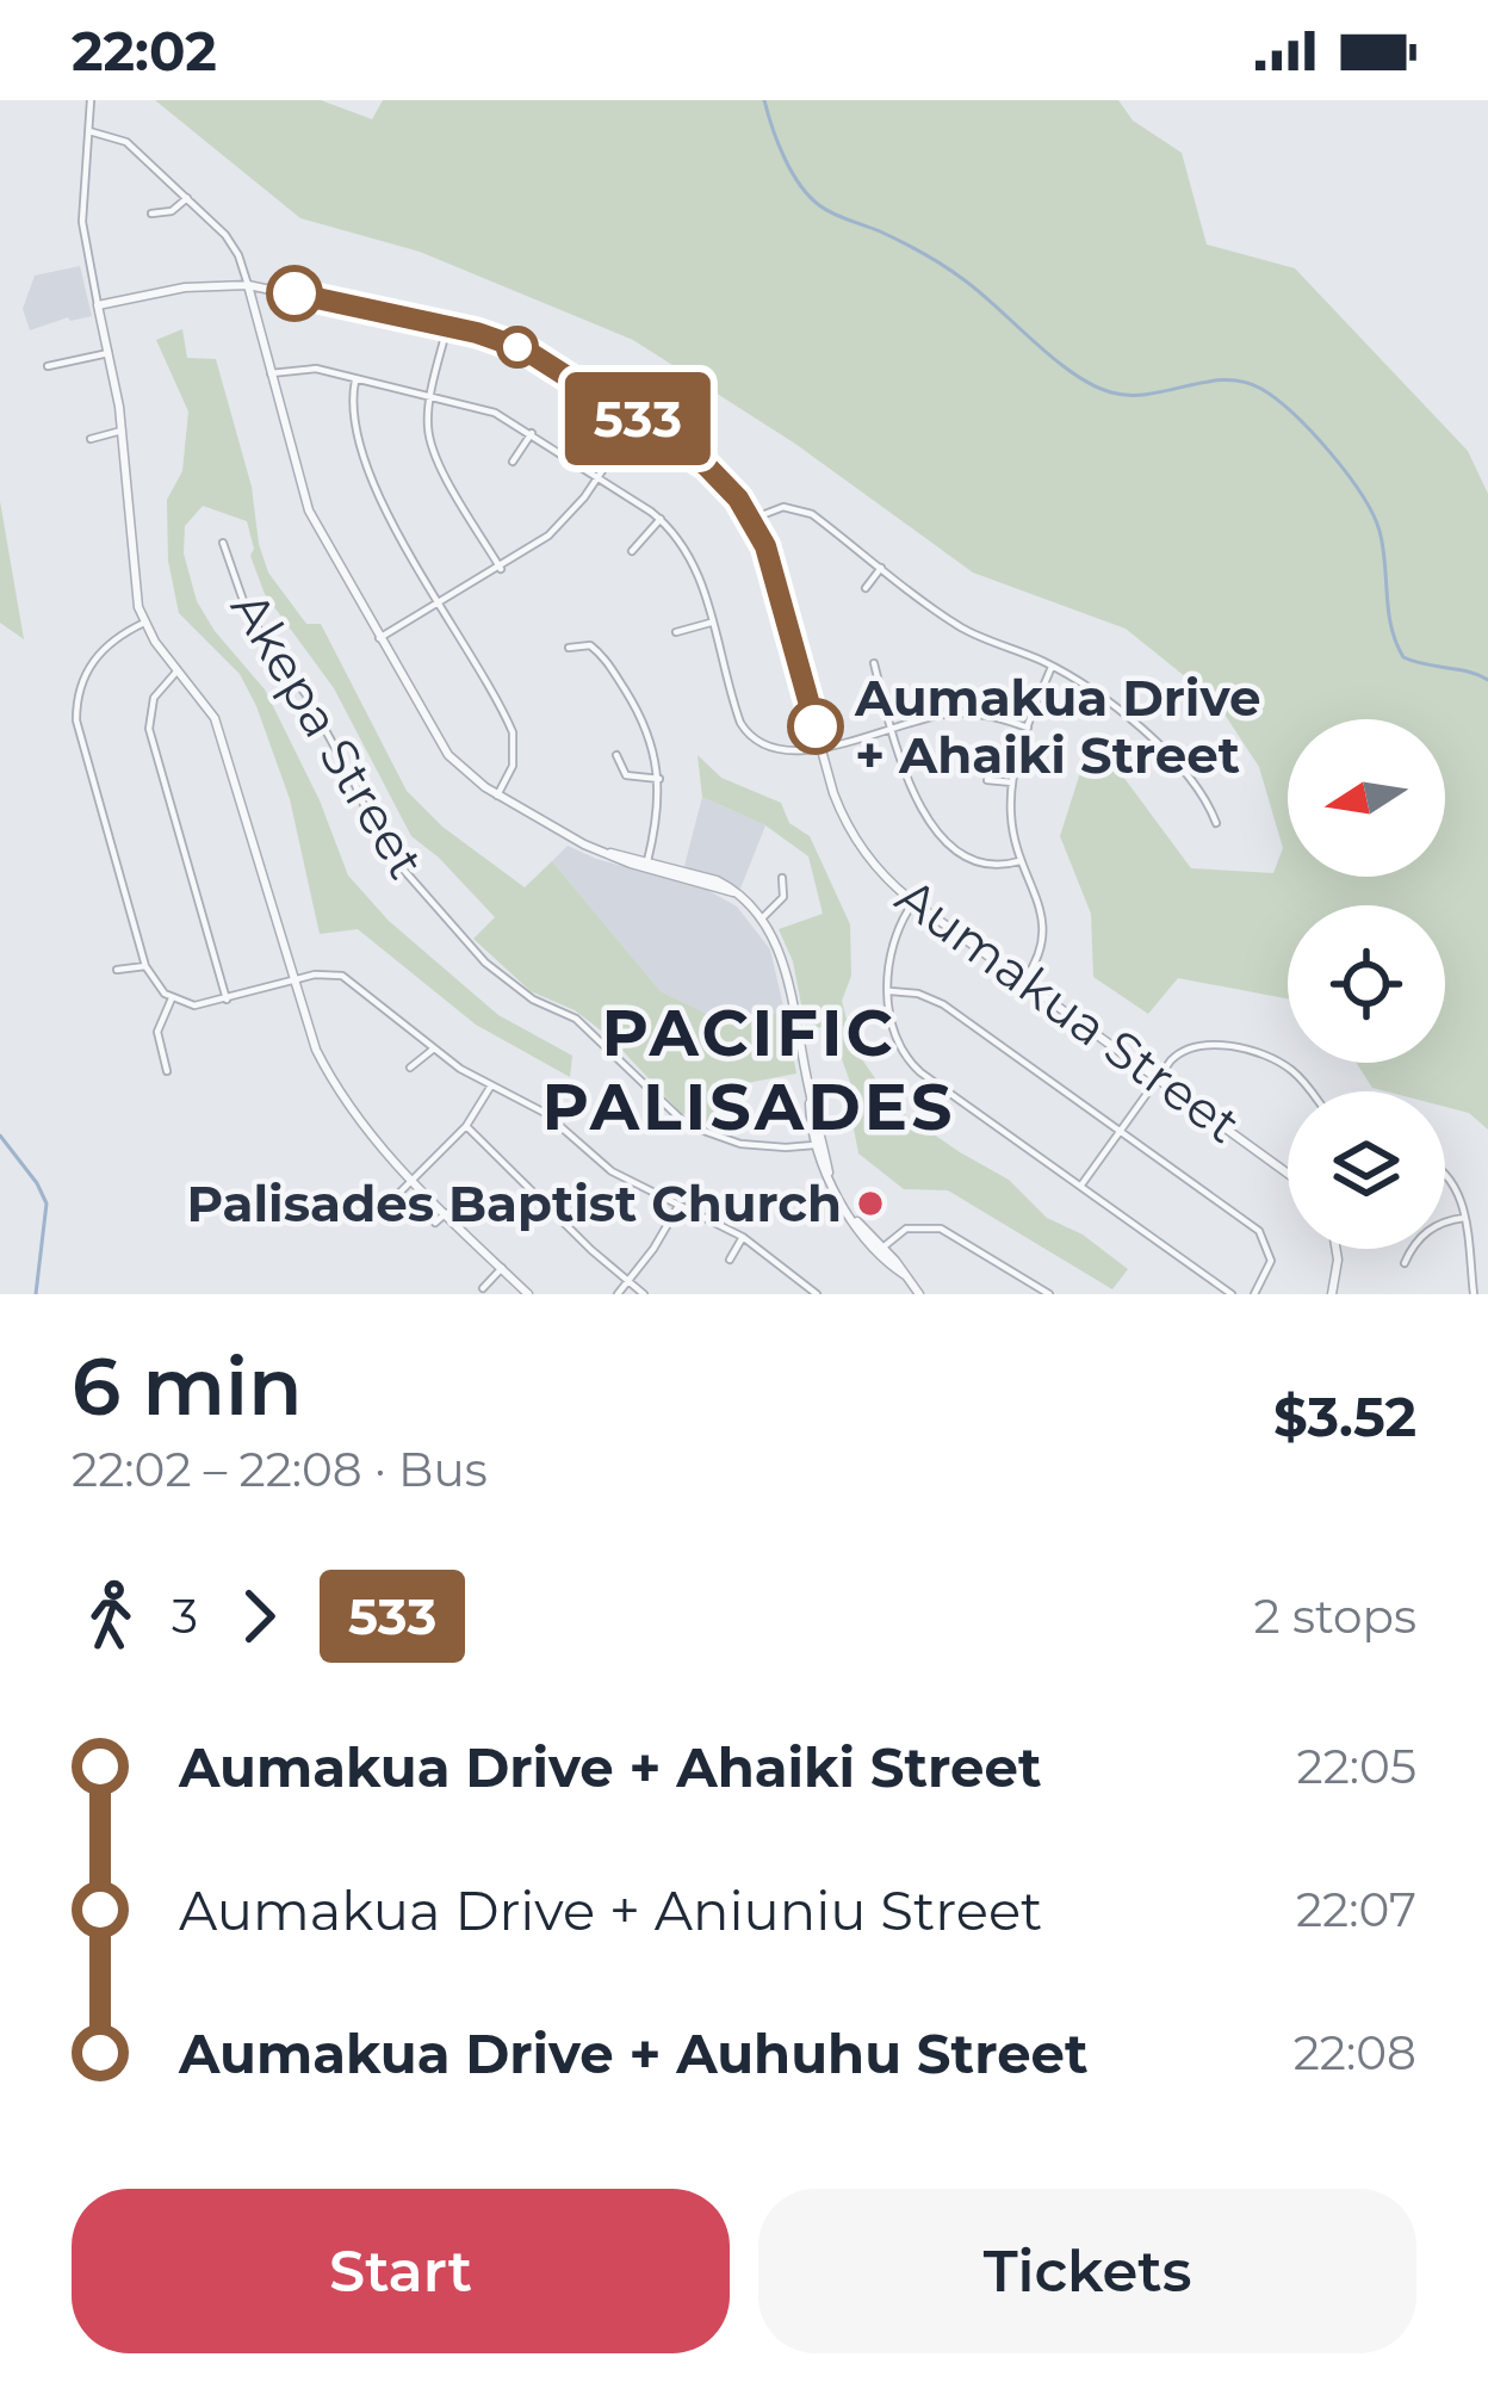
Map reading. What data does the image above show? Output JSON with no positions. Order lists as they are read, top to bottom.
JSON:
{
  "streets": {
    "street": ["Akepa Street", "Aumakua Street"]
  },
  "districts": ["PACIFIC PALISADES"],
  "places": ["Aumakua Drive + Ahaiki Street", "Palisades Baptist Church"],
  "lines": ["bus line 533"],
  "north": "left",
  "page": {
    "status": "22:02",
    "on_map": "533",
    "heading": ["6 min", "22:02 – 22:08 · Bus", "$3.52"],
    "legs": ["3", "533", "2 stops"],
    "list": [
      {
        "name": "Aumakua Drive + Ahaiki Street",
        "value": "22:05"
      },
      {
        "name": "Aumakua Drive + Aniuniu Street",
        "value": "22:07"
      },
      {
        "name": "Aumakua Drive + Auhuhu Street",
        "value": "22:08"
      }
    ],
    "buttons": ["Start", "Tickets"]
  }
}
